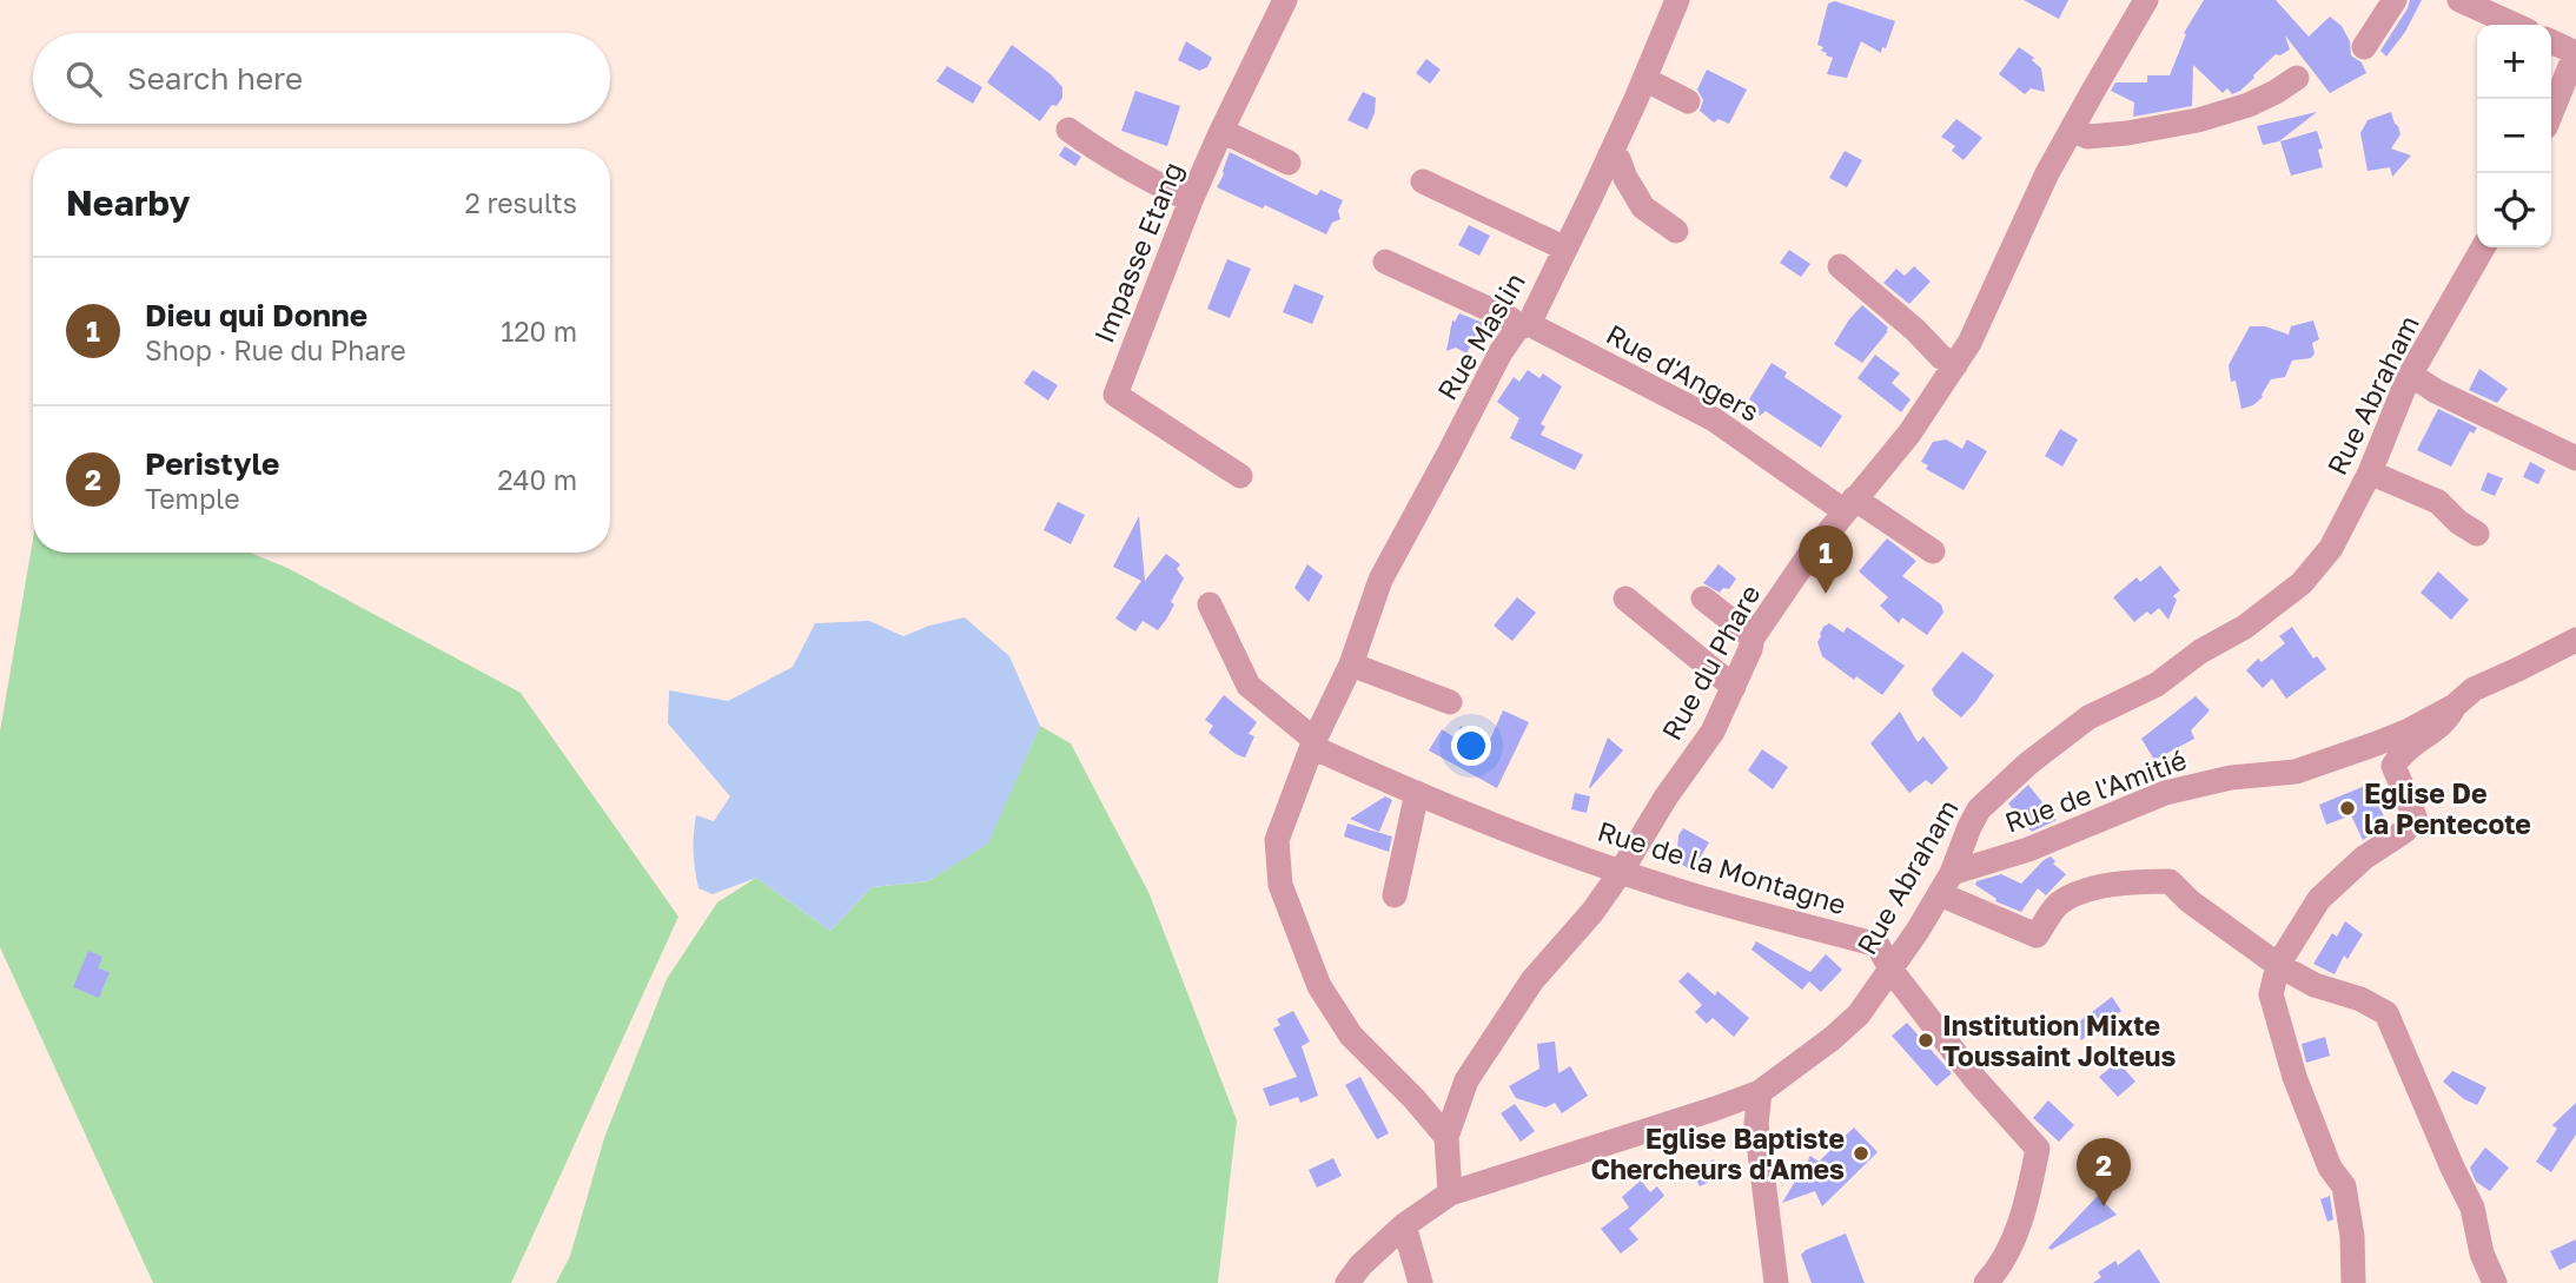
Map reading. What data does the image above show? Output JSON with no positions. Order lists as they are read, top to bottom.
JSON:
{
  "streets": {
    "street": [
      "Impasse Etang",
      "Rue Maslin",
      "Rue d'Angers",
      "Rue Abraham",
      "Rue du Phare",
      "Rue de l'Amitié",
      "Rue de la Montagne"
    ]
  },
  "crossings": [
    ["Rue Maslin", "Rue d'Angers"],
    ["Rue Maslin", "Rue du Phare"],
    ["Rue Maslin", "Rue de la Montagne"],
    ["Rue d'Angers", "Rue du Phare"],
    ["Rue Abraham", "Rue de l'Amitié"],
    ["Rue Abraham", "Rue de la Montagne"],
    ["Rue du Phare", "Rue de la Montagne"]
  ],
  "places": ["Eglise De la Pentecote", "Institution Mixte Toussaint Jolteus", "Eglise Baptiste Chercheurs d'Ames"],
  "page": {
    "map_buttons": ["+", "−"],
    "search": "Search here",
    "heading": ["Nearby", "2 results"],
    "list": [
      {
        "mark": "1",
        "name": "Dieu qui Donne",
        "note": "Shop · Rue du Phare",
        "value": "120 m"
      },
      {
        "mark": "2",
        "name": "Peristyle",
        "note": "Temple",
        "value": "240 m"
      }
    ],
    "pins": ["1", "2"]
  }
}
